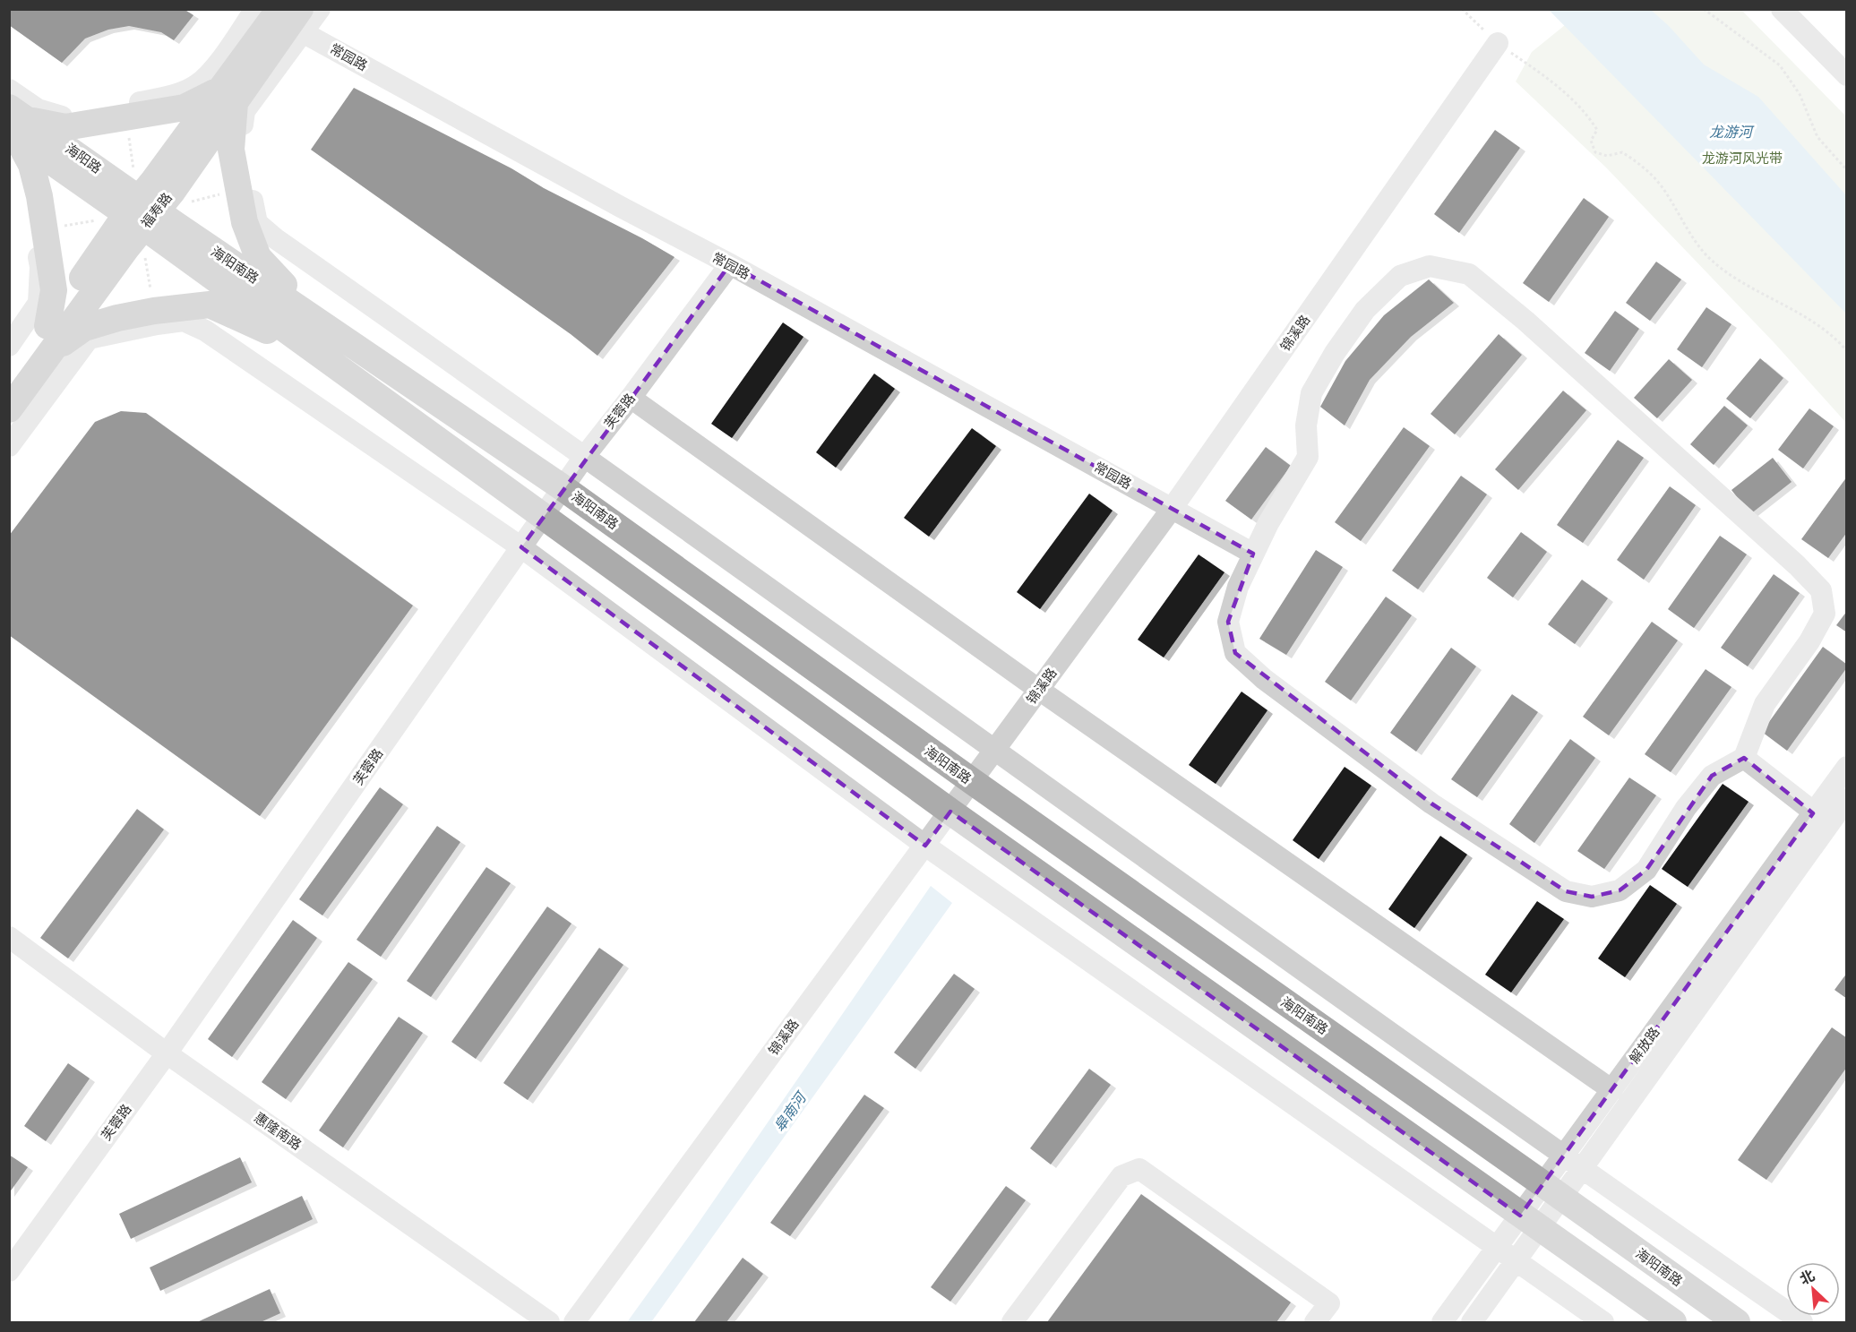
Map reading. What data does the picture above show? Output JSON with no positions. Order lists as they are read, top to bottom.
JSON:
{
  "streets": {
    "main road": ["海阳路", "福寿路", "海阳南路"],
    "street": [
      "常园路",
      "锦溪路",
      "芙蓉路",
      "解放路",
      "惠隆南路"
    ]
  },
  "crossings": [
    ["常园路", "福寿路"],
    ["常园路", "锦溪路"],
    ["常园路", "芙蓉路"],
    ["海阳路", "福寿路"],
    ["海阳路", "海阳南路"],
    ["福寿路", "海阳南路"],
    ["海阳南路", "锦溪路"],
    ["海阳南路", "芙蓉路"],
    ["海阳南路", "解放路"],
    ["芙蓉路", "惠隆南路"]
  ],
  "water": ["龙游河", "皋南河"],
  "parks": ["龙游河风光带"],
  "north": "top left"
}
